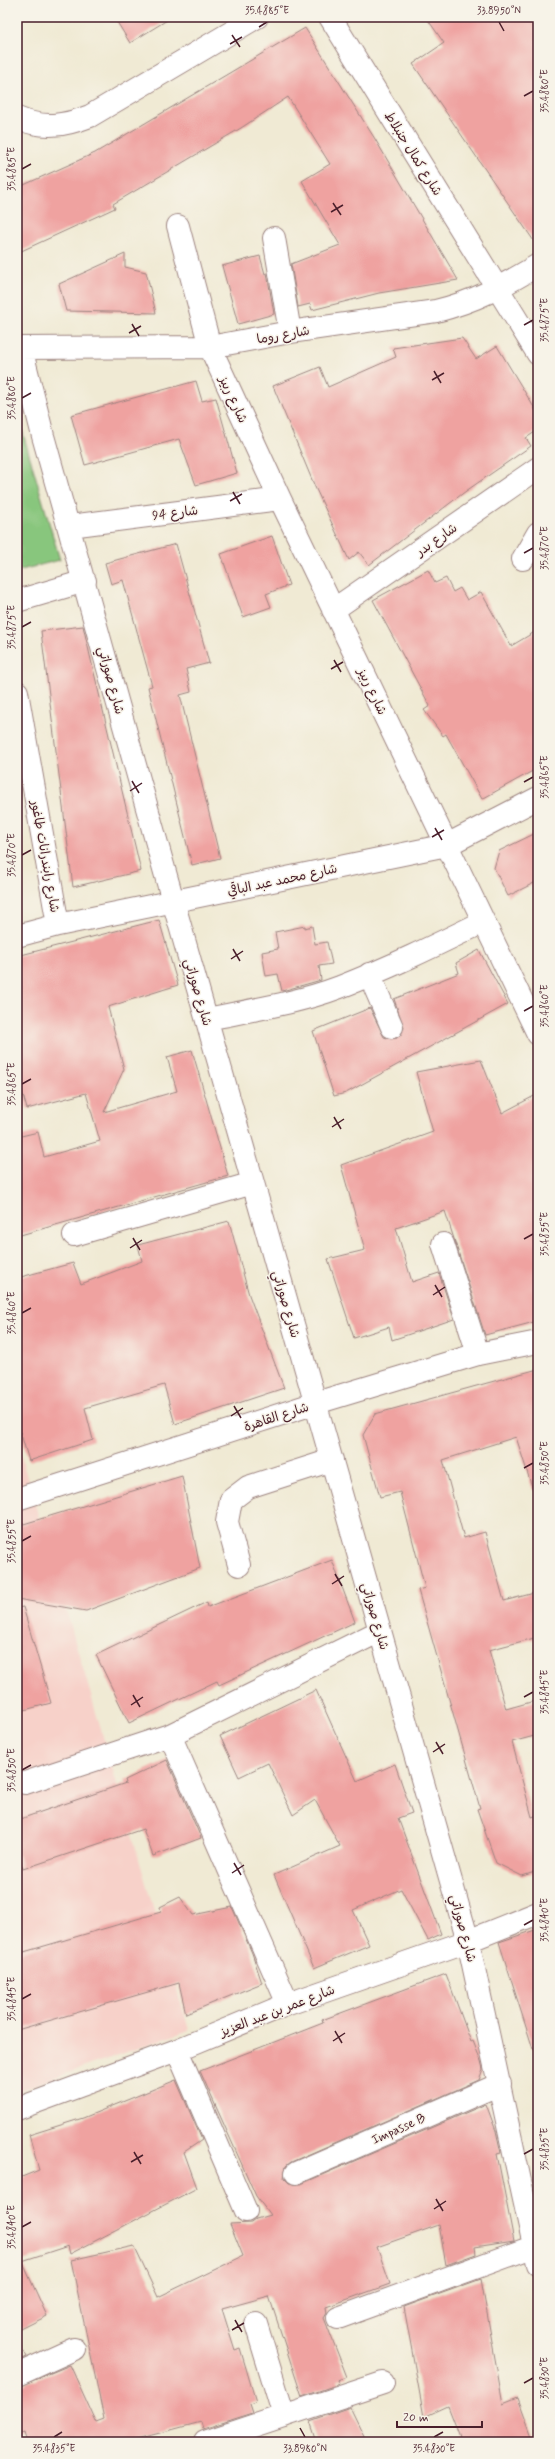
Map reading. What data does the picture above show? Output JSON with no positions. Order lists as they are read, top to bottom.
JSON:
{
  "streets": {
    "street": [
      "شارع كمال جنبلاط",
      "شارع روما",
      "شارع ربيز",
      "شارع 94",
      "شارع بدر",
      "شارع صوراتي",
      "شارع رابندرانات طاغور",
      "شارع محمد عبد الباقي",
      "شارع القاهرة",
      "شارع عمر بن عبد العزيز",
      "Impasse B"
    ]
  },
  "crossings": [
    ["شارع كمال جنبلاط", "شارع روما"],
    ["شارع روما", "شارع ربيز"],
    ["شارع روما", "شارع صوراتي"],
    ["شارع ربيز", "شارع 94"],
    ["شارع ربيز", "شارع بدر"],
    ["شارع ربيز", "شارع محمد عبد الباقي"],
    ["شارع 94", "شارع صوراتي"],
    ["شارع صوراتي", "شارع محمد عبد الباقي"],
    ["شارع صوراتي", "شارع القاهرة"],
    ["شارع صوراتي", "شارع عمر بن عبد العزيز"],
    ["شارع صوراتي", "Impasse B"],
    ["شارع رابندرانات طاغور", "شارع محمد عبد الباقي"]
  ],
  "scale_bar": "20 m",
  "coordinates": [
    "35.4885°E",
    "33.8950°N",
    "35.4880°E",
    "35.4875°E",
    "35.4870°E",
    "35.4865°E",
    "35.4860°E",
    "35.4855°E",
    "35.4850°E",
    "35.4845°E",
    "35.4840°E",
    "35.4835°E",
    "35.4830°E",
    "33.8980°N"
  ]
}
